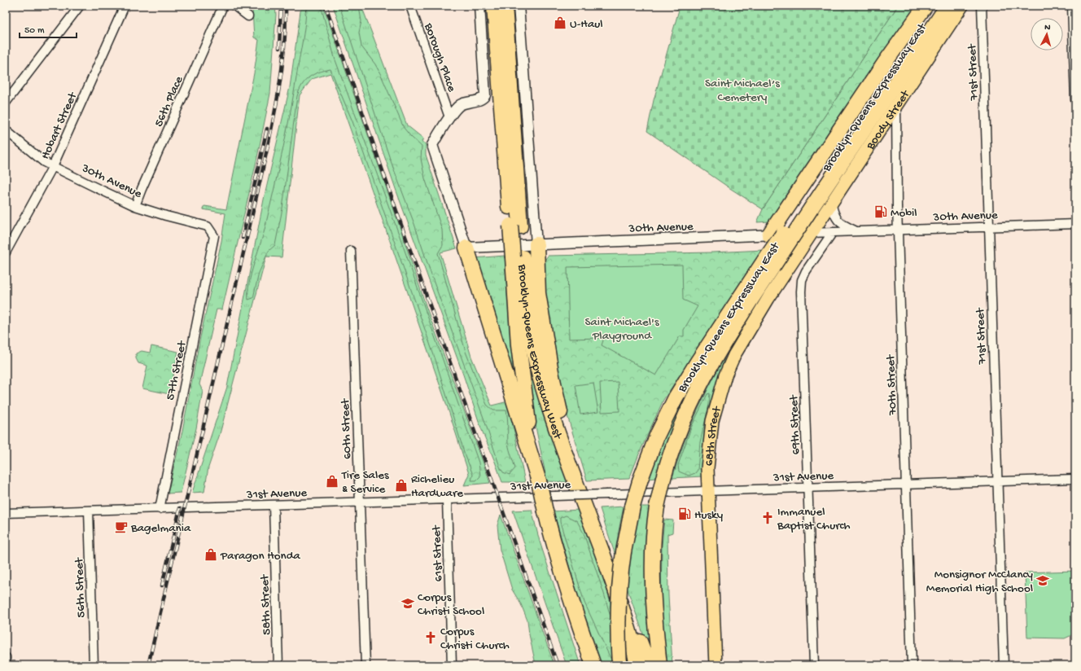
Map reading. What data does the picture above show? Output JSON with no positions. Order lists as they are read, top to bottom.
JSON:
{
  "streets": {
    "highway": ["Brooklyn-Queens Expressway East", "Brooklyn-Queens Expressway West"],
    "main road": ["Boody Street", "68th Street"],
    "street": [
      "Borough Place",
      "71st Street",
      "56th Place",
      "Hobart Street",
      "30th Avenue",
      "57th Street",
      "70th Street",
      "69th Street",
      "60th Street",
      "31st Avenue",
      "61st Street",
      "56th Street",
      "58th Street"
    ]
  },
  "crossings": [
    ["71st Street", "30th Avenue"],
    ["71st Street", "31st Avenue"],
    ["56th Place", "30th Avenue"],
    ["Boody Street", "30th Avenue"],
    ["Boody Street", "70th Street"],
    ["Boody Street", "68th Street"],
    ["Hobart Street", "30th Avenue"],
    ["30th Avenue", "57th Street"],
    ["30th Avenue", "70th Street"],
    ["30th Avenue", "69th Street"],
    ["30th Avenue", "68th Street"],
    ["57th Street", "31st Avenue"],
    ["70th Street", "31st Avenue"],
    ["69th Street", "31st Avenue"],
    ["60th Street", "31st Avenue"],
    ["68th Street", "31st Avenue"],
    ["31st Avenue", "61st Street"],
    ["31st Avenue", "56th Street"],
    ["31st Avenue", "58th Street"]
  ],
  "parks": ["Saint Michael’s Cemetery", "Saint Michael's Playground"],
  "places": {
    "shop": [
      "U-Haul",
      "Tire Sales & Service",
      "Richelieu Hardware",
      "Paragon Honda"
    ],
    "fuel station": ["Mobil", "Husky"],
    "church": ["Immanuel Baptist Church", "Corpus Christi Church"],
    "cafe": ["Bagelmania"],
    "school or university": ["Monsignor McClancy Memorial High School", "Corpus Christi School"]
  },
  "scale_bar": "50 m",
  "north": "top"
}
